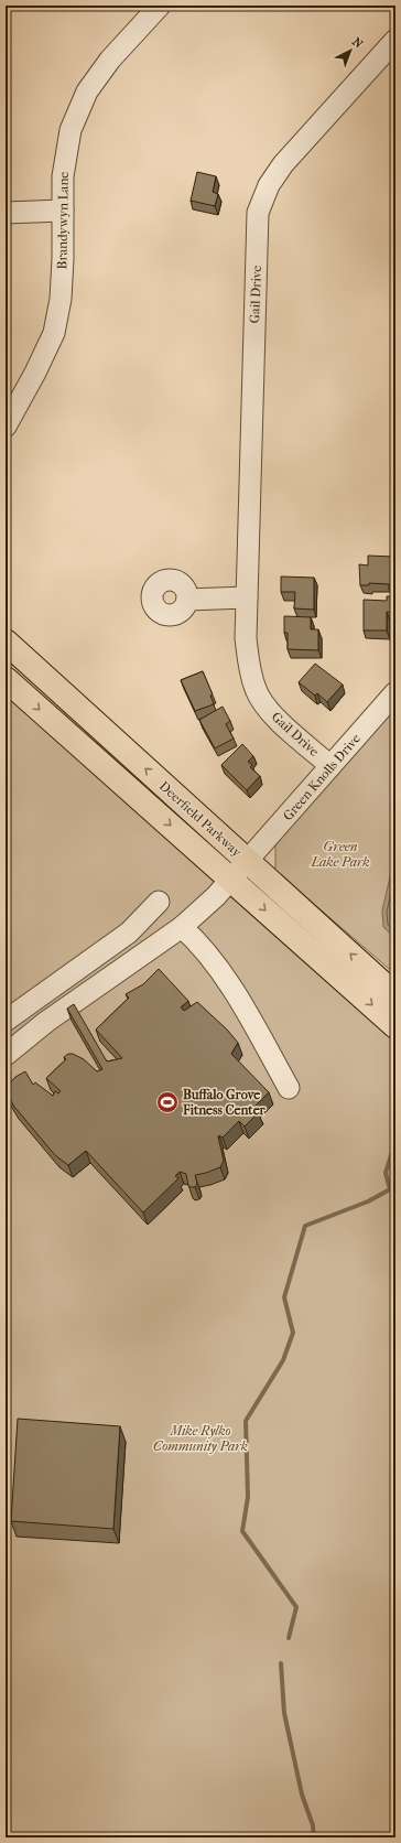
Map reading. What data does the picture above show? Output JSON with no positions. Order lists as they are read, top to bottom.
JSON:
{
  "streets": {
    "main road": ["Deerfield Parkway"],
    "street": ["Brandywyn Lane", "Gail Drive", "Green Knolls Drive"]
  },
  "crossings": [
    ["Gail Drive", "Green Knolls Drive"],
    ["Green Knolls Drive", "Deerfield Parkway"]
  ],
  "parks": ["Green Lake Park", "Mike Rylko Community Park"],
  "places": {
    "sports": ["Buffalo Grove Fitness Center"]
  },
  "north": "top right"
}
